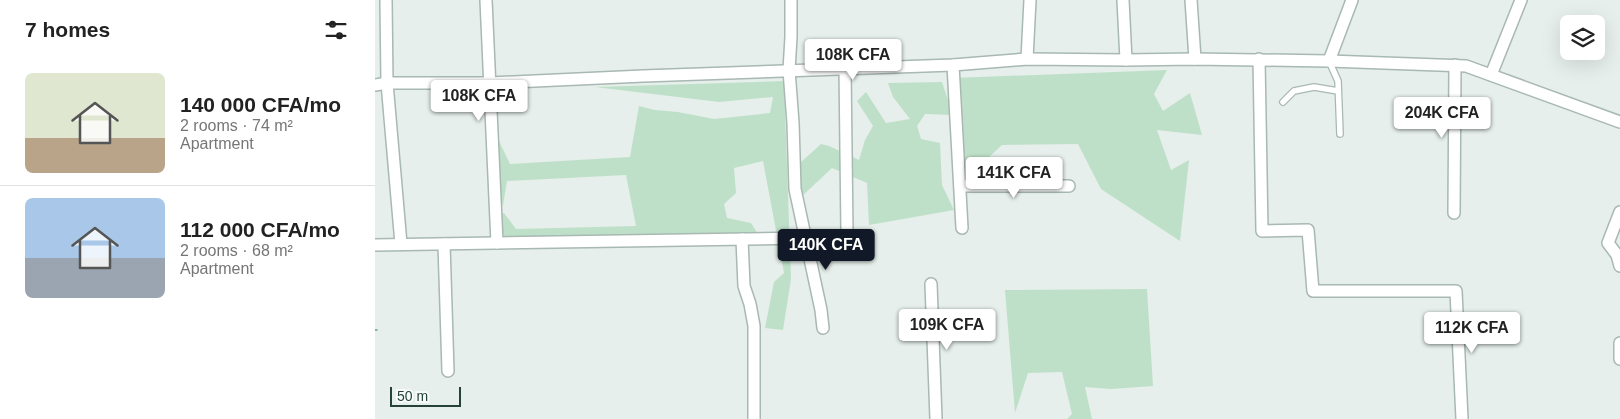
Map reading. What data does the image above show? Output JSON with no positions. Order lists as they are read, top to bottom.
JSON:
{
  "scale_bar": "50 m",
  "page": {
    "heading": "7 homes",
    "price": [
      "108K CFA",
      "108K CFA",
      "204K CFA",
      "141K CFA",
      "140K CFA",
      "109K CFA",
      "112K CFA"
    ],
    "list": [
      {
        "name": "140 000 CFA/mo",
        "note": "2 rooms · 74 m² · Apartment"
      },
      {
        "name": "112 000 CFA/mo",
        "note": "2 rooms · 68 m² · Apartment"
      }
    ],
    "scale": "50 m"
  }
}
